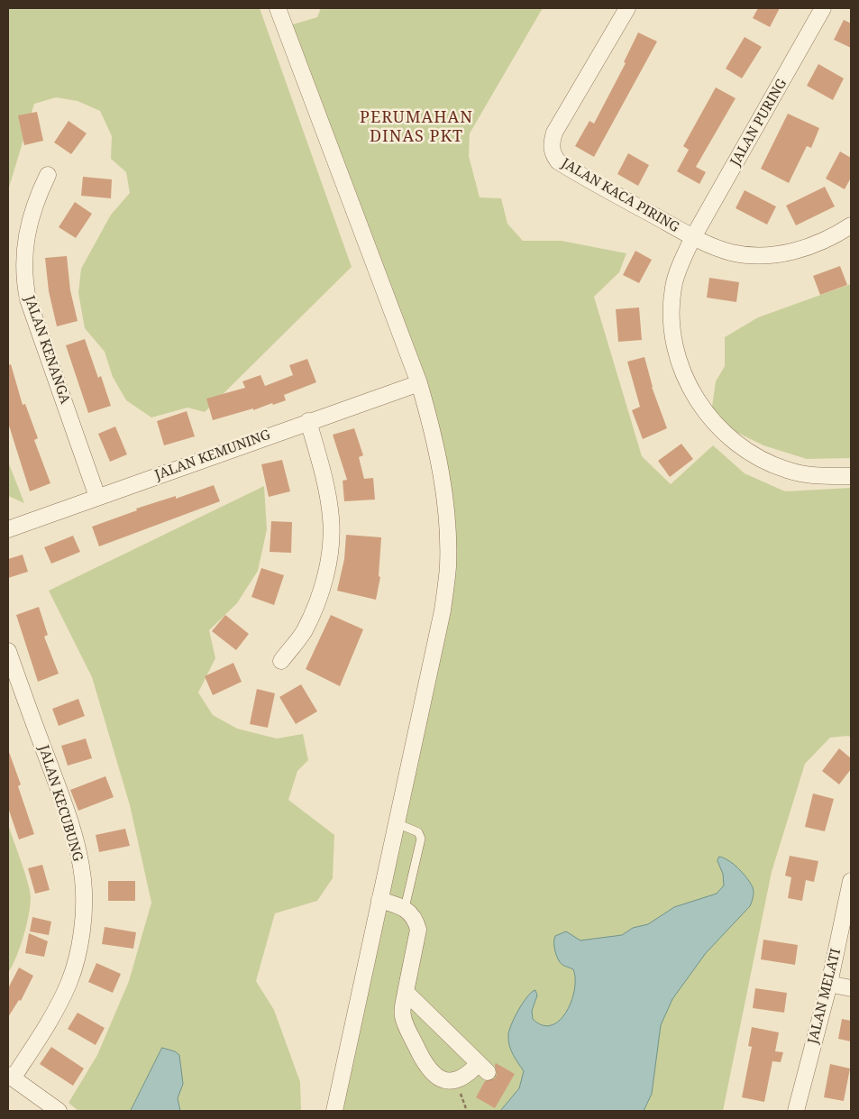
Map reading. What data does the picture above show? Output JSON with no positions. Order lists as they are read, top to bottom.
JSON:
{
  "streets": {
    "street": [
      "JALAN PURING",
      "JALAN KACA PIRING",
      "JALAN KENANGA",
      "JALAN KEMUNING",
      "JALAN KECUBUNG",
      "JALAN MELATI"
    ]
  },
  "crossings": [
    ["JALAN PURING", "JALAN KACA PIRING"],
    ["JALAN KENANGA", "JALAN KEMUNING"]
  ],
  "districts": ["PERUMAHAN DINAS PKT"]
}
